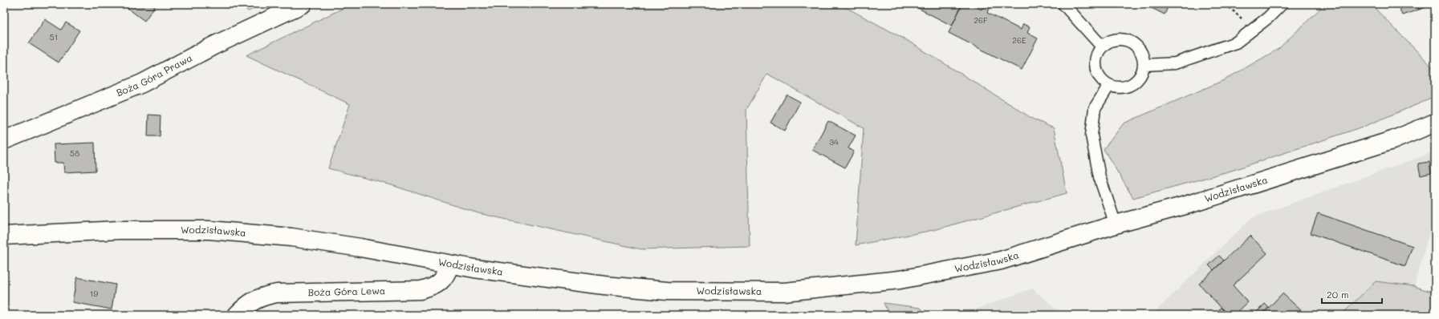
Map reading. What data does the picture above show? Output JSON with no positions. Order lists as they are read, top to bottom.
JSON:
{
  "streets": {
    "main road": ["Boża Góra Prawa", "Wodzisławska", "Boża Góra Lewa"]
  },
  "crossings": [
    ["Wodzisławska", "Boża Góra Lewa"]
  ],
  "house_numbers": [
    "26F",
    "51",
    "26E",
    "34",
    "58",
    "19"
  ],
  "scale_bar": "20 m"
}
